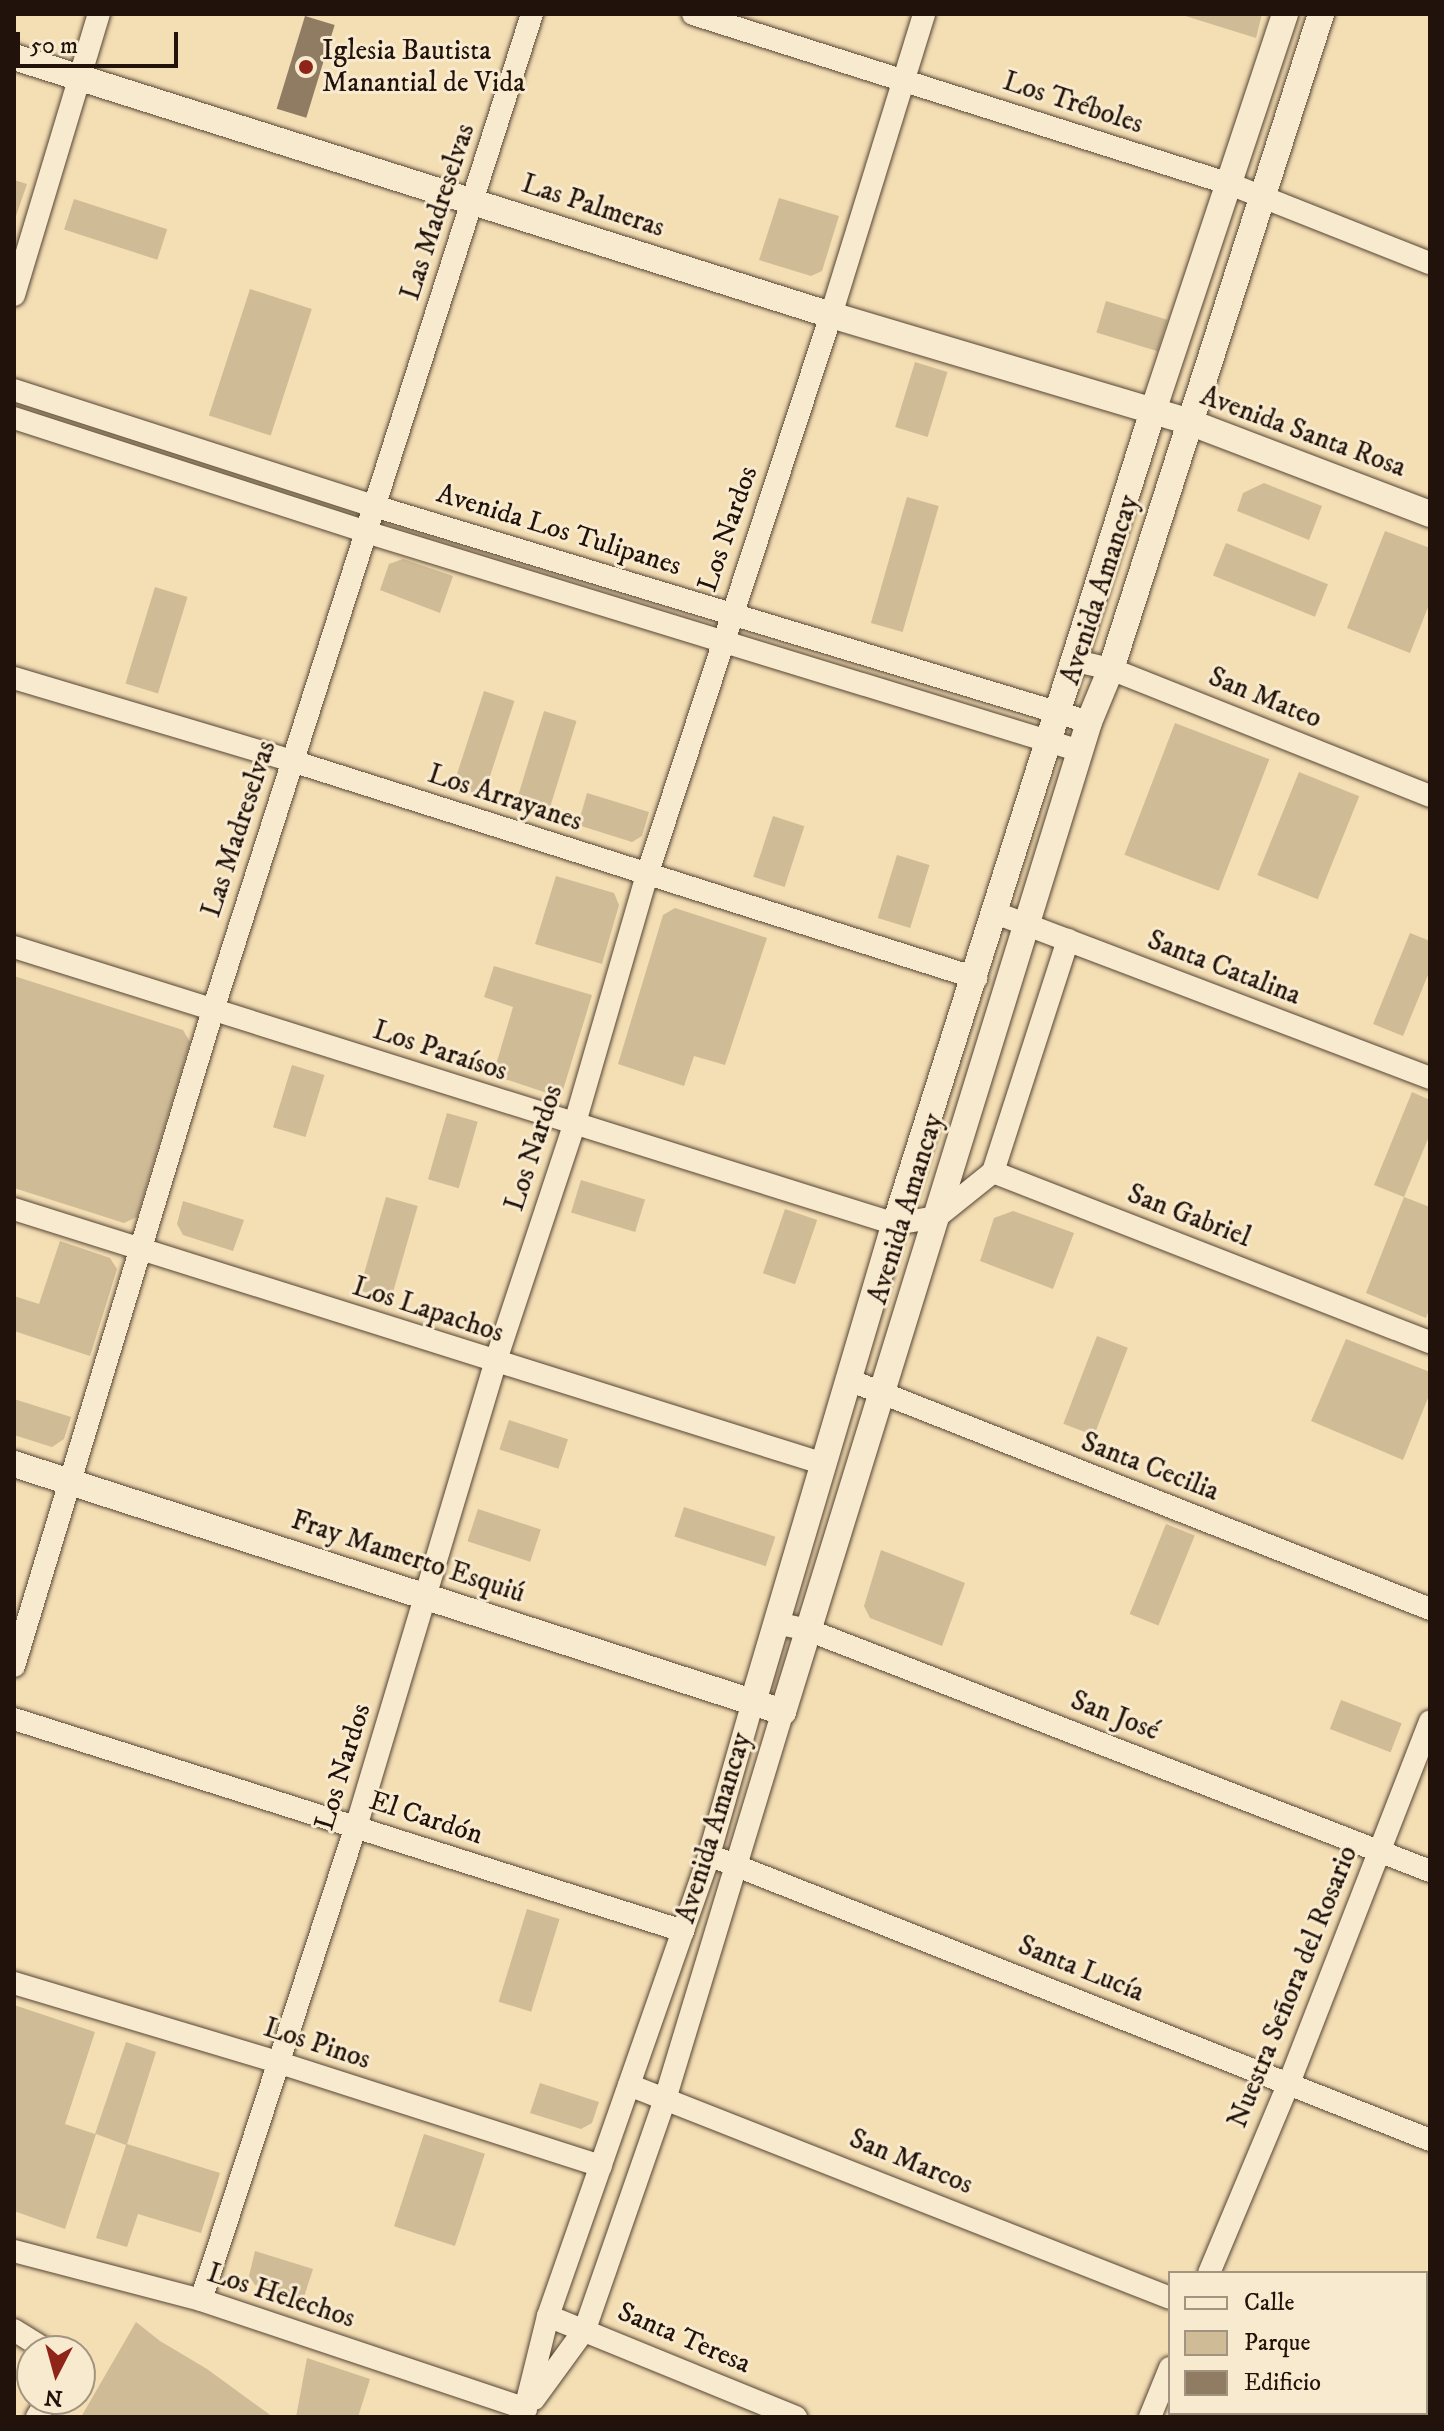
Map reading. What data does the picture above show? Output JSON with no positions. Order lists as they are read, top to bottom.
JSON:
{
  "streets": {
    "street": [
      "Los Tréboles",
      "Las Palmeras",
      "Las Madreselvas",
      "Avenida Santa Rosa",
      "Los Nardos",
      "Avenida Los Tulipanes",
      "Avenida Amancay",
      "San Mateo",
      "Los Arrayanes",
      "Santa Catalina",
      "Los Paraísos",
      "San Gabriel",
      "Los Lapachos",
      "Santa Cecilia",
      "Fray Mamerto Esquiú",
      "San José",
      "El Cardón",
      "Santa Lucía",
      "Nuestra Señora del Rosario",
      "Los Pinos",
      "San Marcos",
      "Los Helechos",
      "Santa Teresa"
    ]
  },
  "crossings": [
    ["Los Tréboles", "Los Nardos"],
    ["Los Tréboles", "Avenida Amancay"],
    ["Las Palmeras", "Las Madreselvas"],
    ["Las Palmeras", "Avenida Santa Rosa"],
    ["Las Palmeras", "Los Nardos"],
    ["Las Palmeras", "Avenida Amancay"],
    ["Las Madreselvas", "Avenida Los Tulipanes"],
    ["Las Madreselvas", "Los Arrayanes"],
    ["Las Madreselvas", "Los Paraísos"],
    ["Las Madreselvas", "Los Lapachos"],
    ["Las Madreselvas", "Fray Mamerto Esquiú"],
    ["Avenida Santa Rosa", "Avenida Amancay"],
    ["Los Nardos", "Avenida Los Tulipanes"],
    ["Los Nardos", "Los Arrayanes"],
    ["Los Nardos", "Los Paraísos"],
    ["Los Nardos", "Los Lapachos"],
    ["Los Nardos", "Fray Mamerto Esquiú"],
    ["Los Nardos", "El Cardón"],
    ["Los Nardos", "Los Pinos"],
    ["Los Nardos", "Los Helechos"],
    ["Avenida Los Tulipanes", "Avenida Amancay"],
    ["Avenida Amancay", "San Mateo"],
    ["Avenida Amancay", "Los Arrayanes"],
    ["Avenida Amancay", "Santa Catalina"],
    ["Avenida Amancay", "Los Paraísos"],
    ["Avenida Amancay", "Los Lapachos"],
    ["Avenida Amancay", "Santa Cecilia"],
    ["Avenida Amancay", "Fray Mamerto Esquiú"],
    ["Avenida Amancay", "San José"],
    ["Avenida Amancay", "El Cardón"],
    ["Avenida Amancay", "Santa Lucía"],
    ["Avenida Amancay", "Los Pinos"],
    ["Avenida Amancay", "San Marcos"],
    ["Avenida Amancay", "Los Helechos"],
    ["Avenida Amancay", "Santa Teresa"],
    ["San José", "Nuestra Señora del Rosario"],
    ["Santa Lucía", "Nuestra Señora del Rosario"]
  ],
  "places": ["Iglesia Bautista Manantial de Vida"],
  "legend": ["Calle", "Parque", "Edificio"],
  "scale_bar": "50 m",
  "north": "bottom"
}
